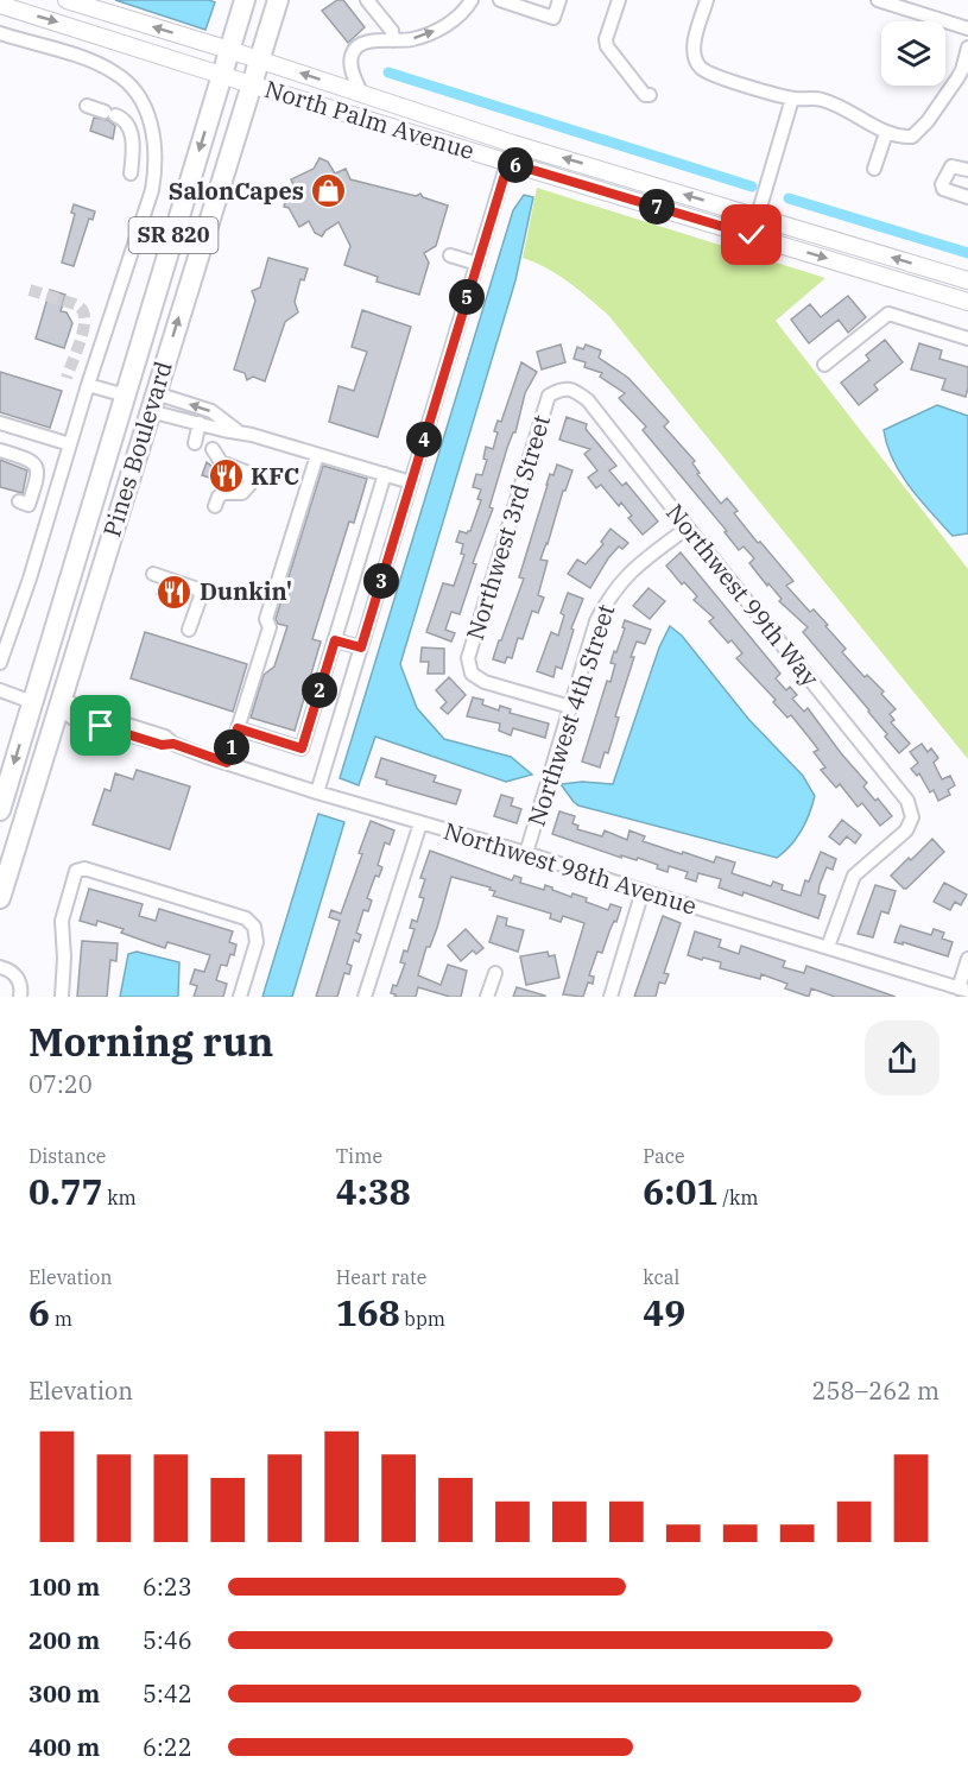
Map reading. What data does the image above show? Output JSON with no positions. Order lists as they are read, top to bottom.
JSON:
{
  "streets": {
    "highway": ["SR 820", "Pines Boulevard"],
    "main road": ["North Palm Avenue"],
    "street": [
      "Northwest 3rd Street",
      "Northwest 99th Way",
      "Northwest 4th Street",
      "Northwest 98th Avenue"
    ]
  },
  "crossings": [
    ["North Palm Avenue", "Pines Boulevard"],
    ["Pines Boulevard", "Northwest 98th Avenue"],
    ["Northwest 3rd Street", "Northwest 99th Way"],
    ["Northwest 3rd Street", "Northwest 4th Street"],
    ["Northwest 99th Way", "Northwest 4th Street"],
    ["Northwest 99th Way", "Northwest 98th Avenue"],
    ["Northwest 4th Street", "Northwest 98th Avenue"]
  ],
  "places": {
    "shop": ["SalonCapes"],
    "restaurant": ["KFC", "Dunkin'"]
  },
  "page": {
    "pins": [
      "6",
      "7",
      "5",
      "4",
      "3",
      "2",
      "1"
    ],
    "heading": ["Morning run", "07:20"],
    "stats": [
      ["Distance", "0.77 km"],
      ["Time", "4:38"],
      ["Pace", "6:01 /km"],
      ["Elevation", "6 m"],
      ["Heart rate", "168 bpm"],
      ["kcal", "49"]
    ],
    "chart": ["Elevation", "258–262 m"],
    "list": [
      {
        "name": "100 m",
        "note": "6:23"
      },
      {
        "name": "200 m",
        "note": "5:46"
      },
      {
        "name": "300 m",
        "note": "5:42"
      },
      {
        "name": "400 m",
        "note": "6:22"
      }
    ]
  }
}
